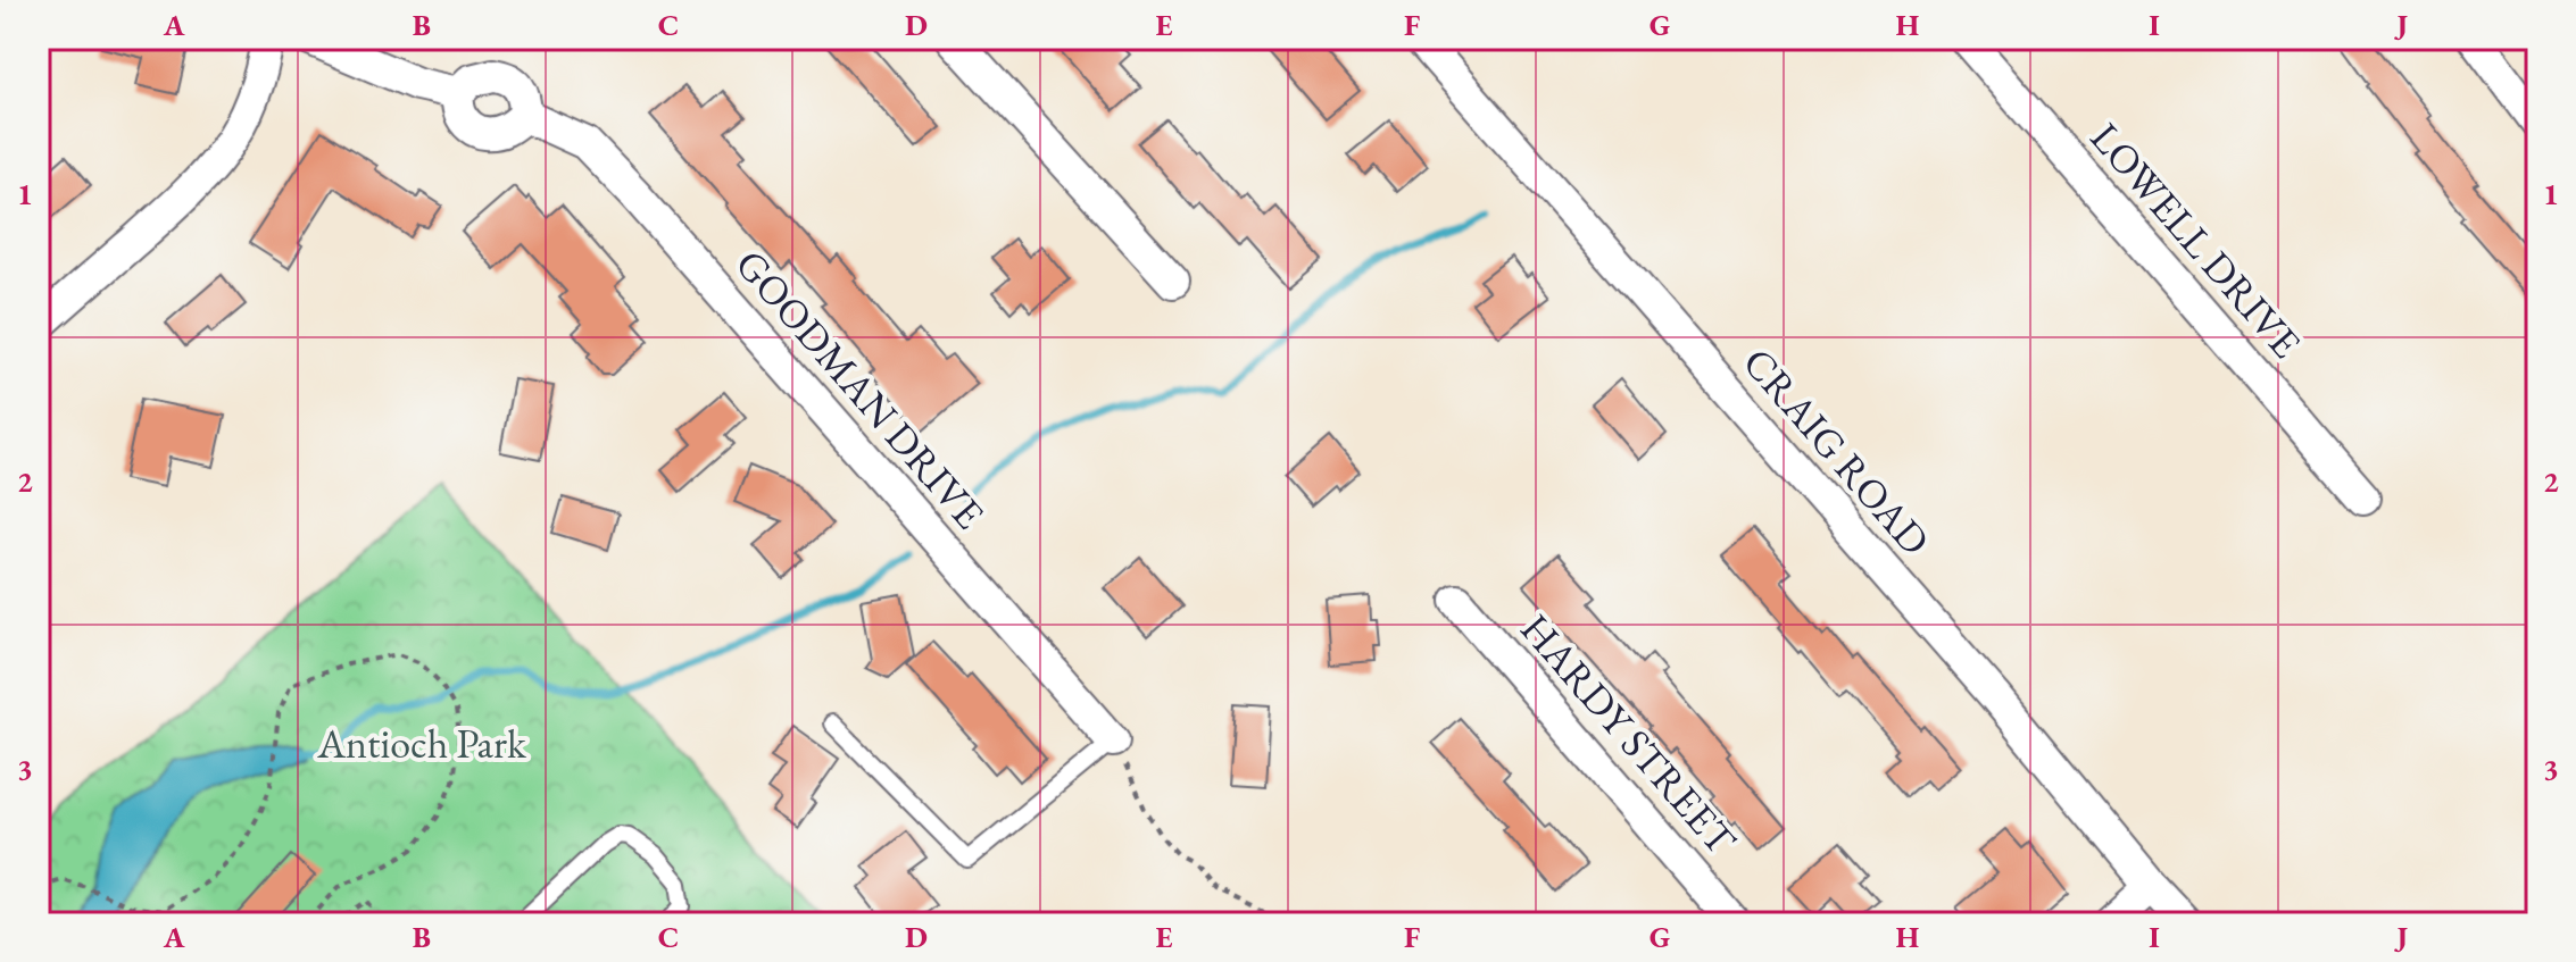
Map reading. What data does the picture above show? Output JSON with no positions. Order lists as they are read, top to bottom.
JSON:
{
  "streets": {
    "street": [
      "LOWELL DRIVE",
      "GOODMAN DRIVE",
      "CRAIG ROAD",
      "HARDY STREET"
    ]
  },
  "parks": ["Antioch Park"],
  "grid": {
    "columns": [
      "A",
      "B",
      "C",
      "D",
      "E",
      "F",
      "G",
      "H",
      "I",
      "J"
    ],
    "rows": ["1", "2", "3"]
  }
}
